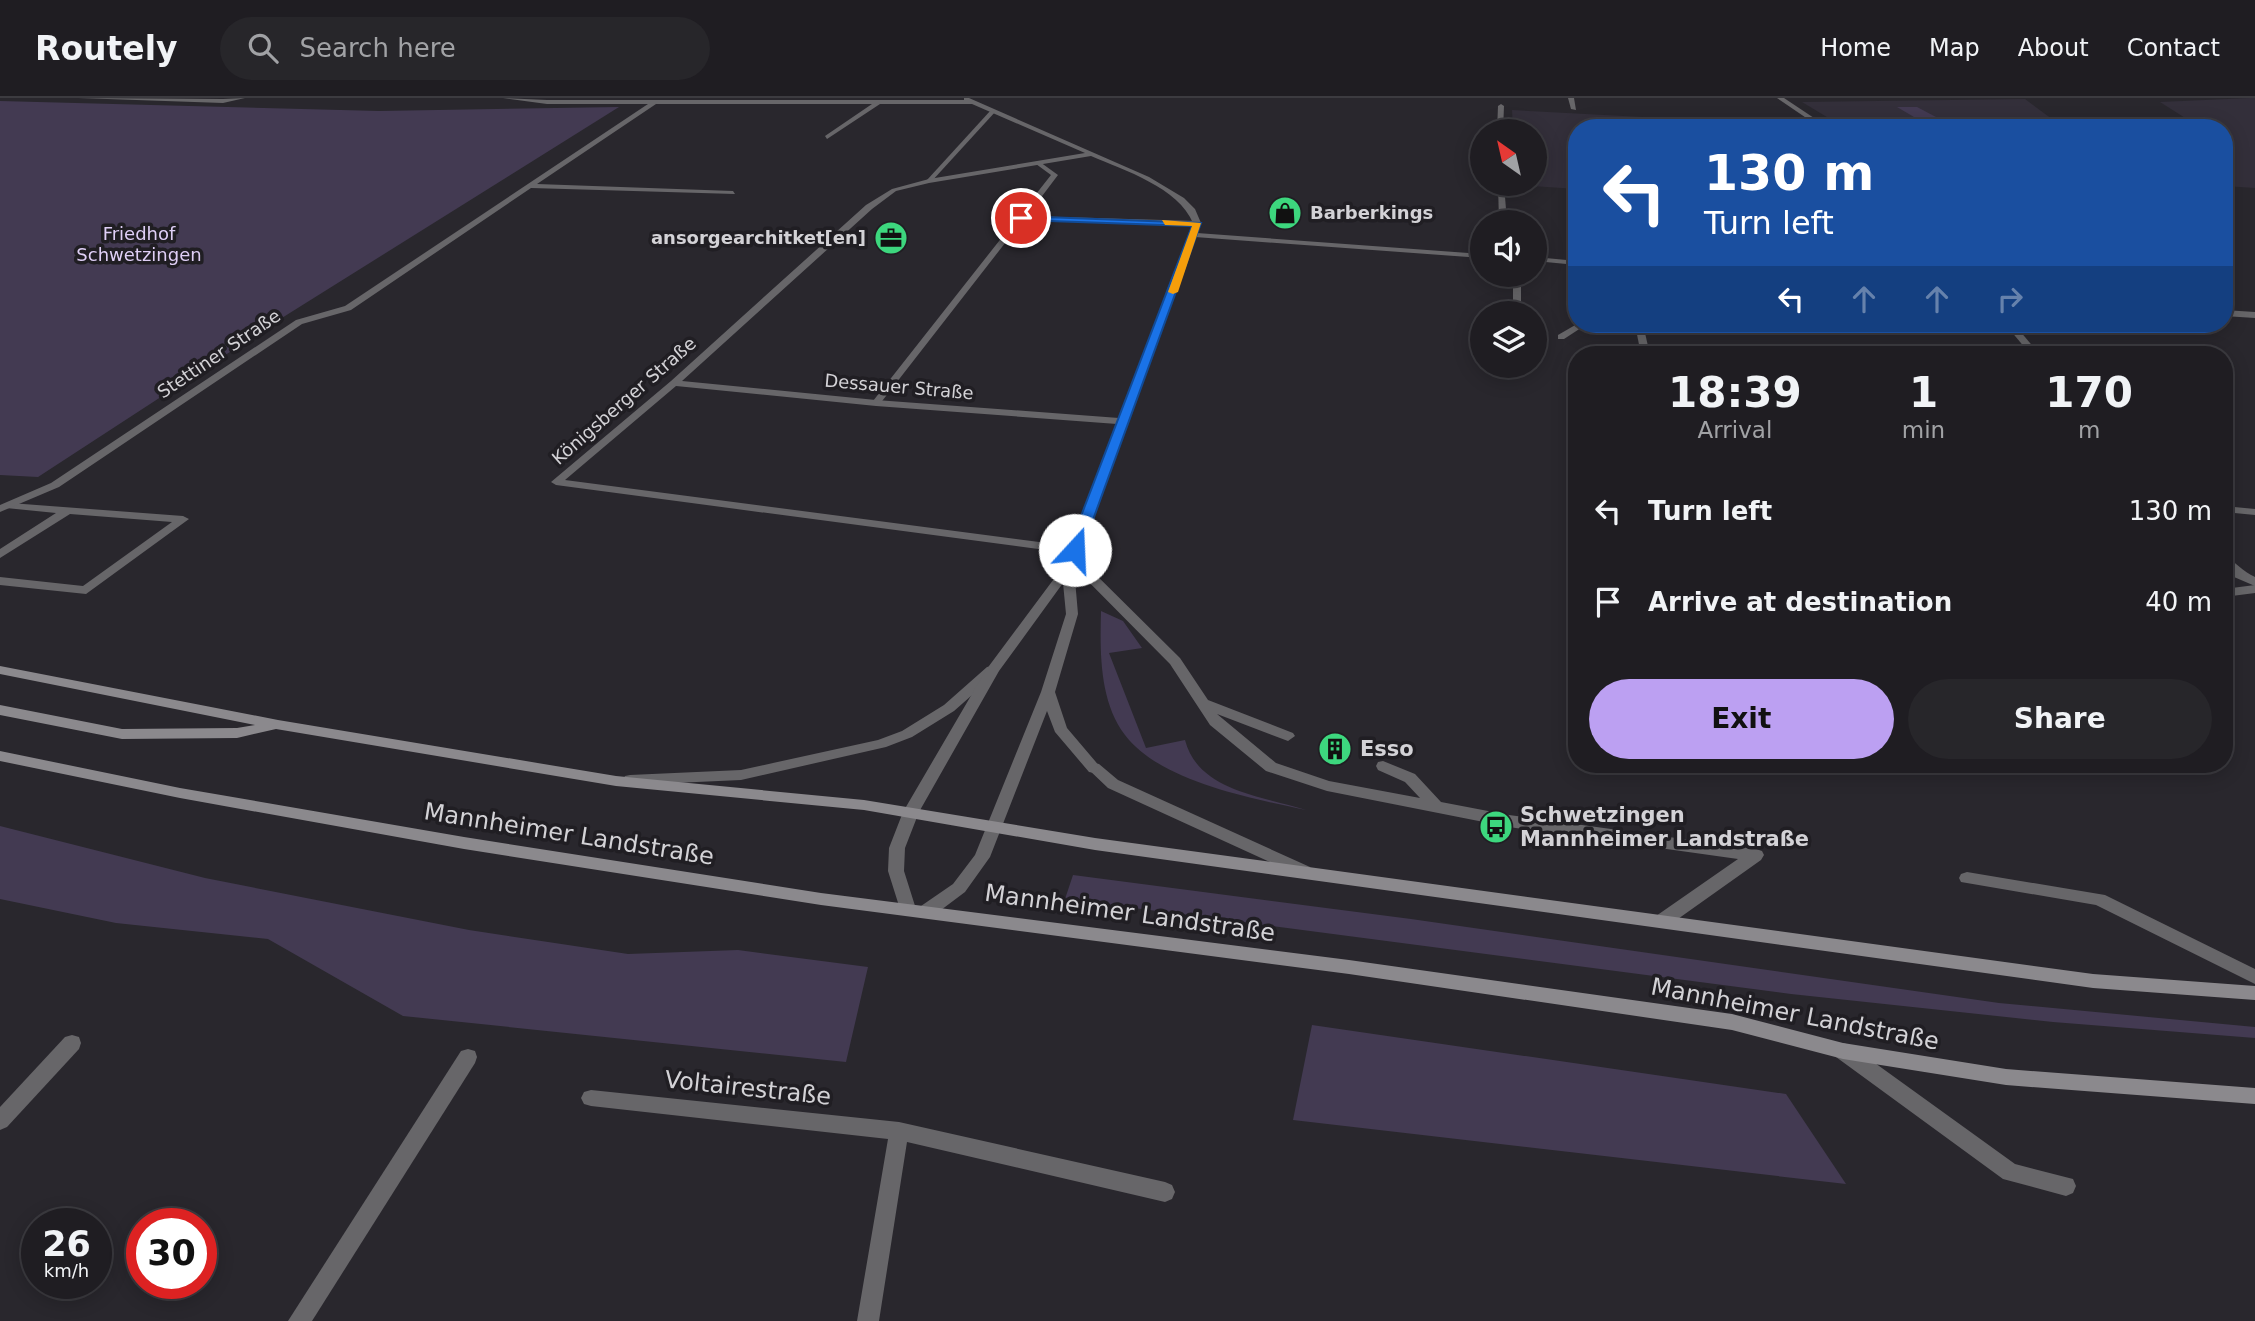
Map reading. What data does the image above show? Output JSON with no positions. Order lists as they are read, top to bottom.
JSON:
{
  "streets": {
    "main road": ["Mannheimer Landstraße"],
    "street": [
      "Stettiner Straße",
      "Dessauer Straße",
      "Königsberger Straße",
      "Voltairestraße"
    ]
  },
  "crossings": [
    ["Dessauer Straße", "Königsberger Straße"]
  ],
  "parks": ["Friedhof Schwetzingen"],
  "places": {
    "shop": ["Barberkings"],
    "office": ["ansorgearchitket[en]"],
    "building": ["Esso"],
    "bus stop": ["Schwetzingen Mannheimer Landstraße"]
  },
  "north": "top left",
  "page": {
    "header": "Routely",
    "search": "Search here",
    "nav": [
      "Home",
      "Map",
      "About",
      "Contact"
    ],
    "turn": ["130 m", "Turn left"],
    "eta": [
      "18:39",
      "Arrival",
      "1",
      "min",
      "170",
      "m"
    ],
    "list": [
      {
        "name": "Turn left",
        "value": "130 m"
      },
      {
        "name": "Arrive at destination",
        "value": "40 m"
      }
    ],
    "buttons": ["Exit", "Share"],
    "speed": "26 km/h",
    "limit": "30"
  }
}
